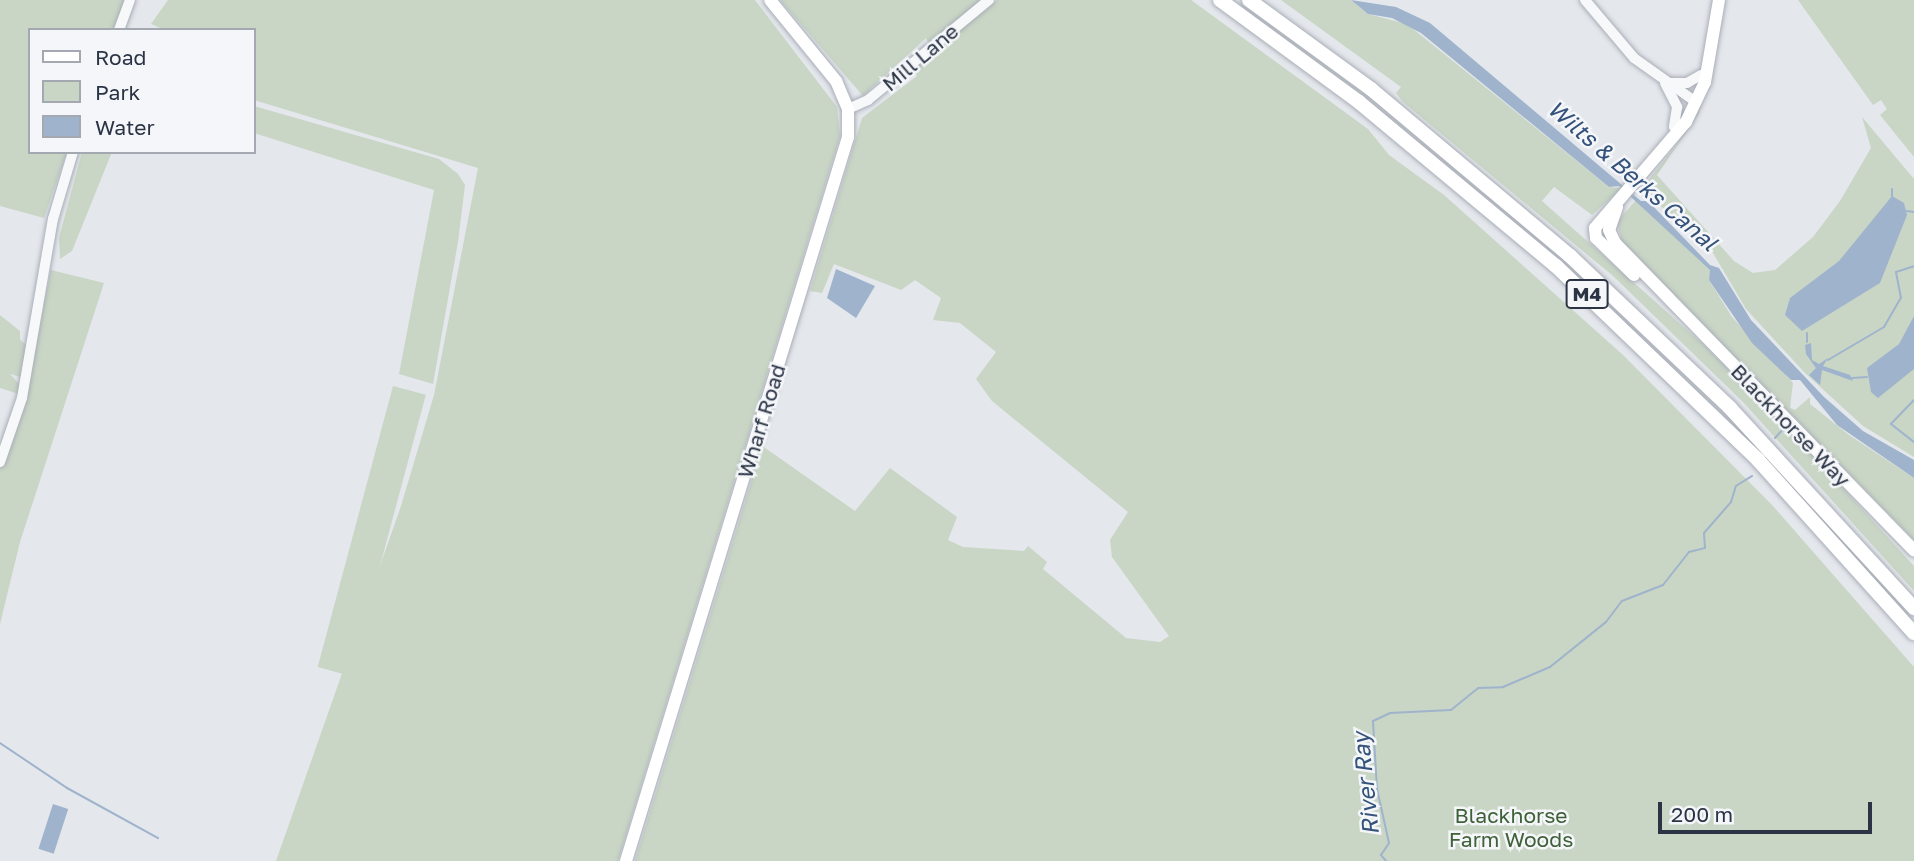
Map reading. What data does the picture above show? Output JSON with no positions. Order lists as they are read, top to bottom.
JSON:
{
  "streets": {
    "highway": ["M4"],
    "main road": ["Wharf Road", "Blackhorse Way"],
    "street": ["Mill Lane"]
  },
  "crossings": [
    ["Mill Lane", "Wharf Road"]
  ],
  "water": ["Wilts & Berks Canal", "River Ray"],
  "parks": ["Blackhorse Farm Woods"],
  "legend": ["Road", "Park", "Water"],
  "scale_bar": "200 m"
}
